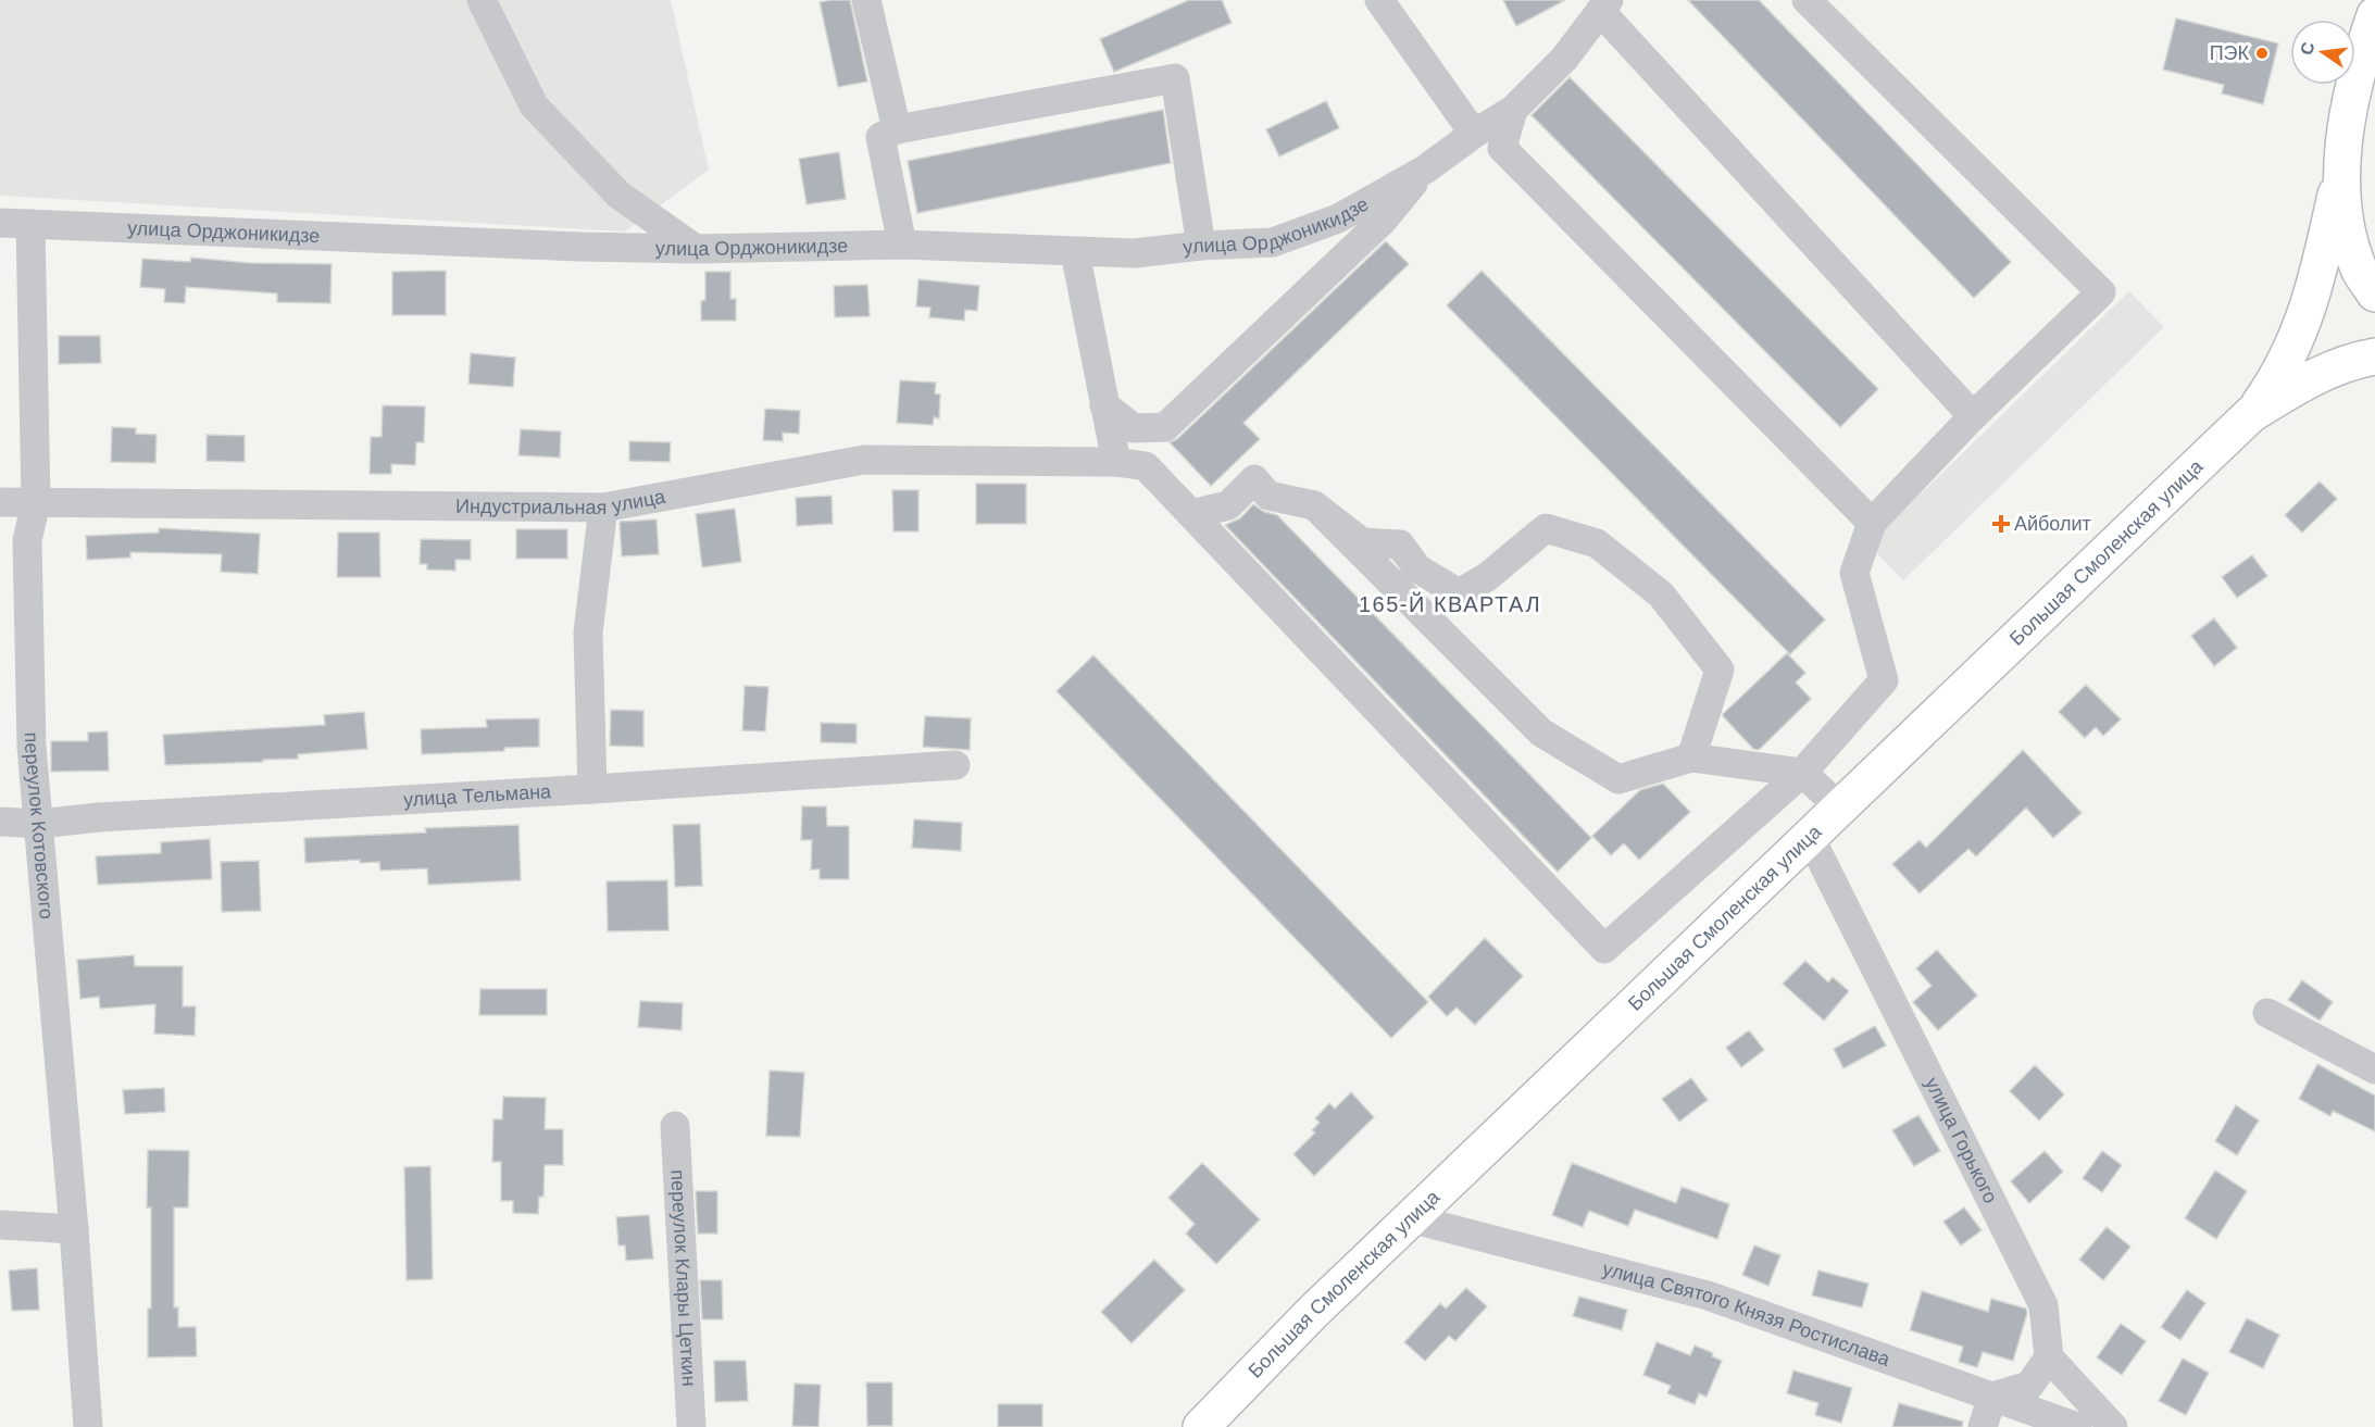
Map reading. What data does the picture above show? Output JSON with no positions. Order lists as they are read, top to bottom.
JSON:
{
  "streets": {
    "main road": ["Большая Смоленская улица"],
    "street": [
      "улица Орджоникидзе",
      "Индустриальная улица",
      "улица Тельмана",
      "переулок Котовского",
      "улица Горького",
      "переулок Клары Цеткин",
      "улица Святого Князя Ростислава"
    ]
  },
  "crossings": [
    ["улица Орджоникидзе", "переулок Котовского"],
    ["Индустриальная улица", "переулок Котовского"],
    ["Большая Смоленская улица", "улица Горького"],
    ["Большая Смоленская улица", "улица Святого Князя Ростислава"],
    ["улица Тельмана", "переулок Котовского"]
  ],
  "districts": ["165-Й КВАРТАЛ"],
  "places": {
    "other": ["ПЭК"],
    "health": ["Айболит"]
  },
  "north": "left"
}
